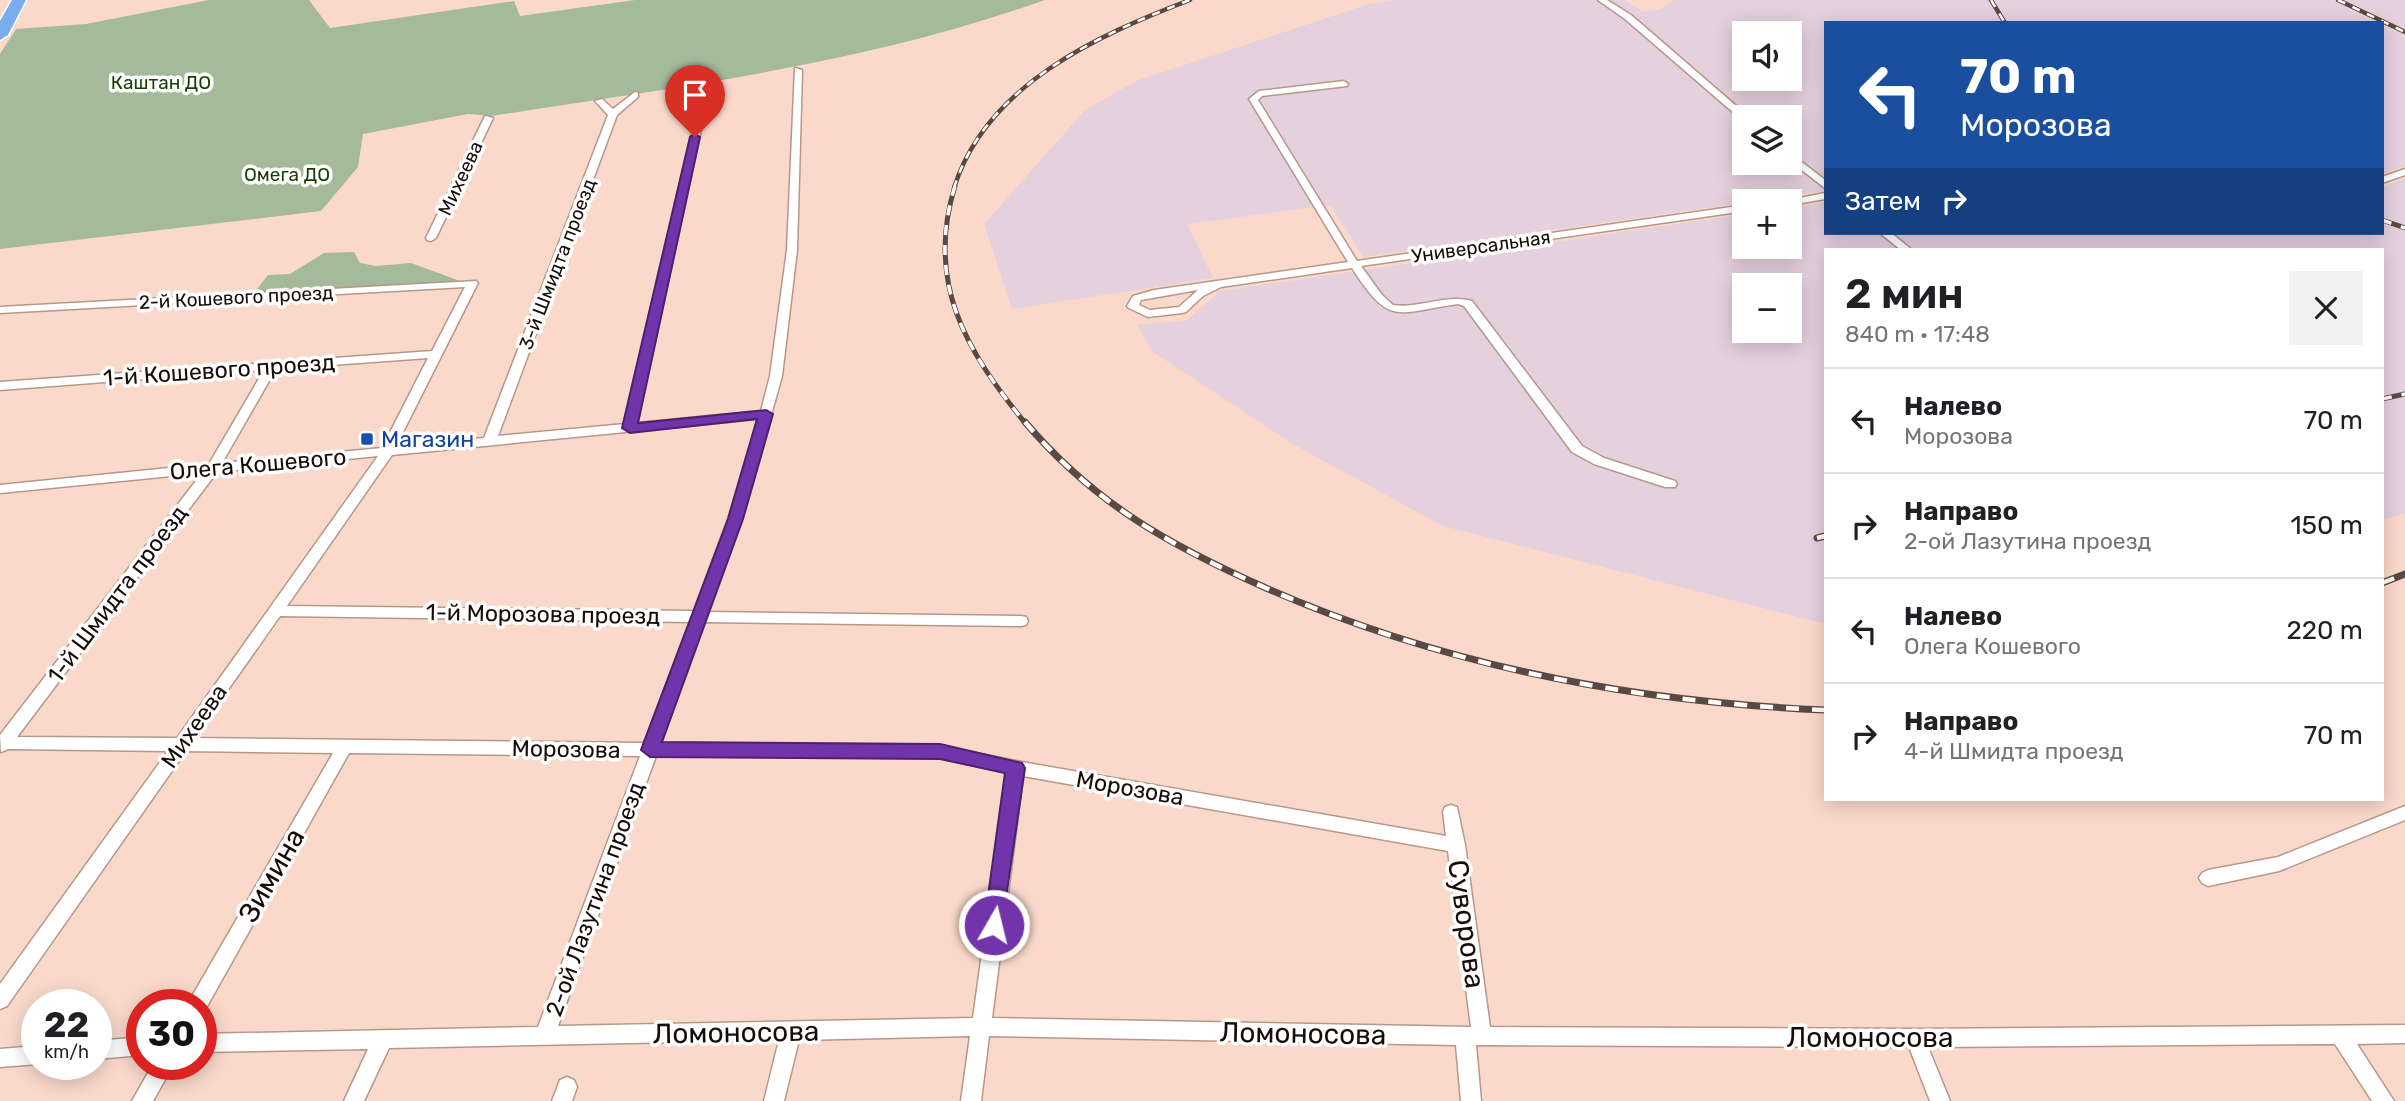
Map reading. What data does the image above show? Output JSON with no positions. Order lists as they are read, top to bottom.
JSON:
{
  "streets": {
    "street": [
      "Михеева",
      "Универсальная",
      "3-й Шмидта проезд",
      "2-й Кошевого проезд",
      "1-й Кошевого проезд",
      "Олега Кошевого",
      "1-й Шмидта проезд",
      "1-й Морозова проезд",
      "Морозова",
      "Зимина",
      "2-ой Лазутина проезд",
      "Суворова",
      "Ломоносова"
    ]
  },
  "crossings": [
    ["Михеева", "Олега Кошевого"],
    ["Михеева", "1-й Морозова проезд"],
    ["Михеева", "Морозова"],
    ["3-й Шмидта проезд", "Олега Кошевого"],
    ["2-й Кошевого проезд", "1-й Кошевого проезд"],
    ["1-й Кошевого проезд", "1-й Шмидта проезд"],
    ["Олега Кошевого", "1-й Шмидта проезд"],
    ["Олега Кошевого", "2-ой Лазутина проезд"],
    ["1-й Шмидта проезд", "Морозова"],
    ["1-й Морозова проезд", "2-ой Лазутина проезд"],
    ["Морозова", "Зимина"],
    ["Морозова", "2-ой Лазутина проезд"],
    ["Морозова", "Суворова"],
    ["2-ой Лазутина проезд", "Ломоносова"],
    ["Суворова", "Ломоносова"]
  ],
  "parks": ["Каштан ДО", "Омега ДО"],
  "places": {
    "transit": ["Магазин"]
  },
  "page": {
    "map_buttons": ["+", "−"],
    "turn": ["70 m", "Морозова"],
    "then": "Затем",
    "heading": ["2 мин", "840 m · 17:48"],
    "list": [
      {
        "name": "Налево",
        "note": "Морозова",
        "value": "70 m"
      },
      {
        "name": "Направо",
        "note": "2-ой Лазутина проезд",
        "value": "150 m"
      },
      {
        "name": "Налево",
        "note": "Олега Кошевого",
        "value": "220 m"
      },
      {
        "name": "Направо",
        "note": "4-й Шмидта проезд",
        "value": "70 m"
      }
    ],
    "speed": "22 km/h",
    "limit": "30"
  }
}
